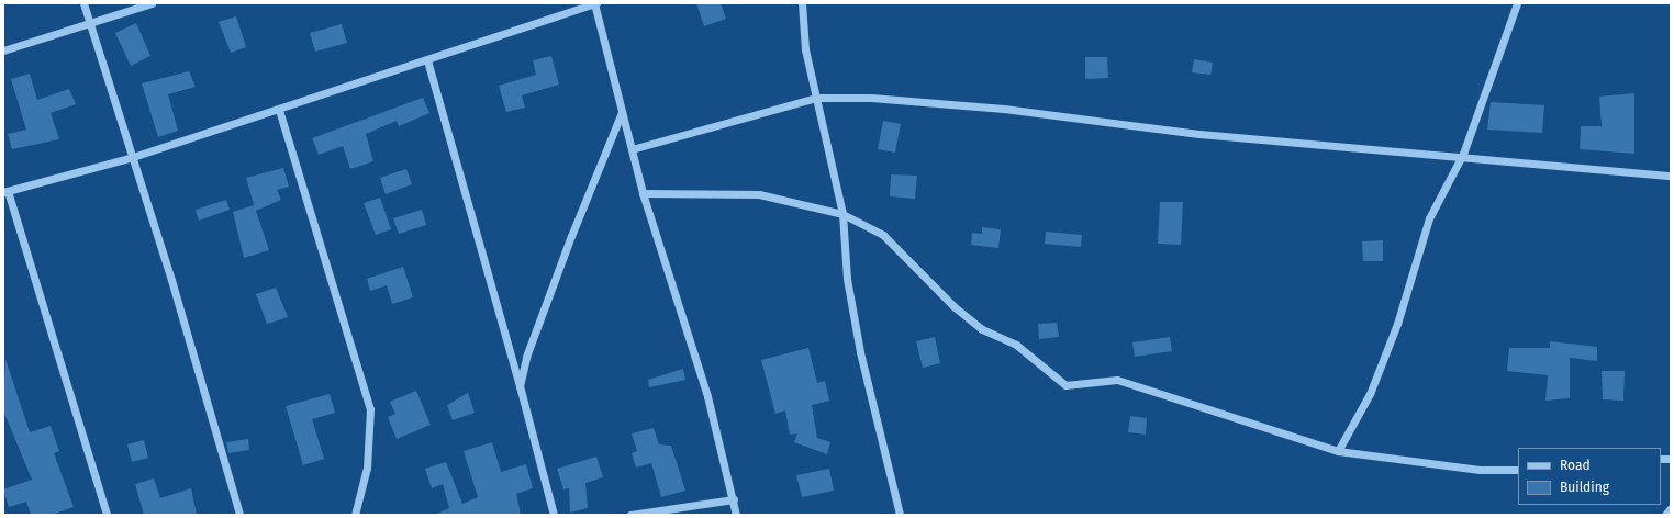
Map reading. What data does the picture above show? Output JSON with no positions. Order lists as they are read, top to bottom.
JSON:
{
  "legend": ["Road", "Building"]
}
